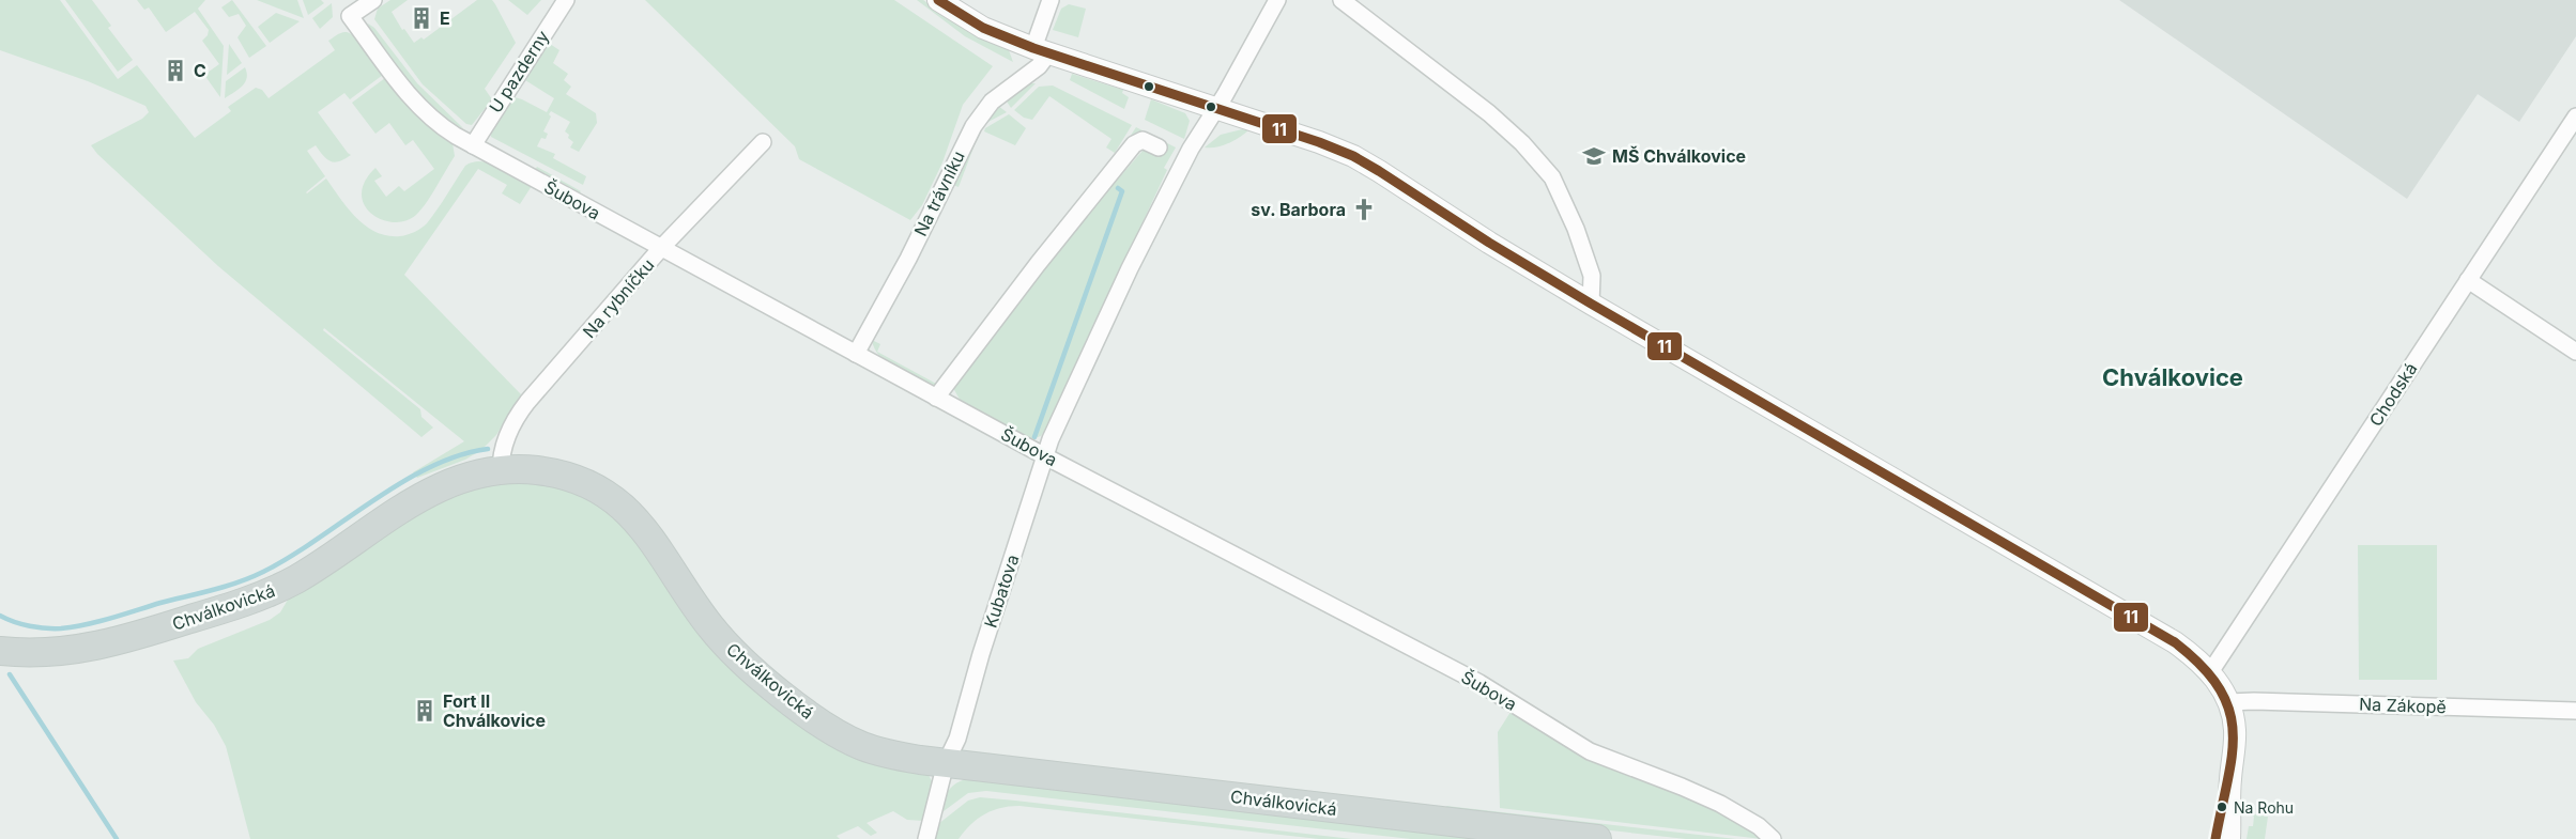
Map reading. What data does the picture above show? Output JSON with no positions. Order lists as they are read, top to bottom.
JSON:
{
  "streets": {
    "main road": ["Chválkovická"],
    "street": [
      "U pazderny",
      "Na trávníku",
      "Šubova",
      "Na rybníčku",
      "Chodská",
      "Kubatova",
      "Na Zákopě"
    ]
  },
  "crossings": [
    ["U pazderny", "Šubova"],
    ["Na trávníku", "Šubova"],
    ["Šubova", "Na rybníčku"],
    ["Šubova", "Kubatova"],
    ["Na rybníčku", "Chválkovická"],
    ["Kubatova", "Chválkovická"]
  ],
  "districts": ["Chválkovice"],
  "places": {
    "building": ["E", "C", "Fort II Chválkovice"],
    "school or university": ["MŠ Chválkovice"],
    "church": ["sv. Barbora"],
    "other": ["Na Rohu"]
  },
  "lines": ["transit line 11"]
}
